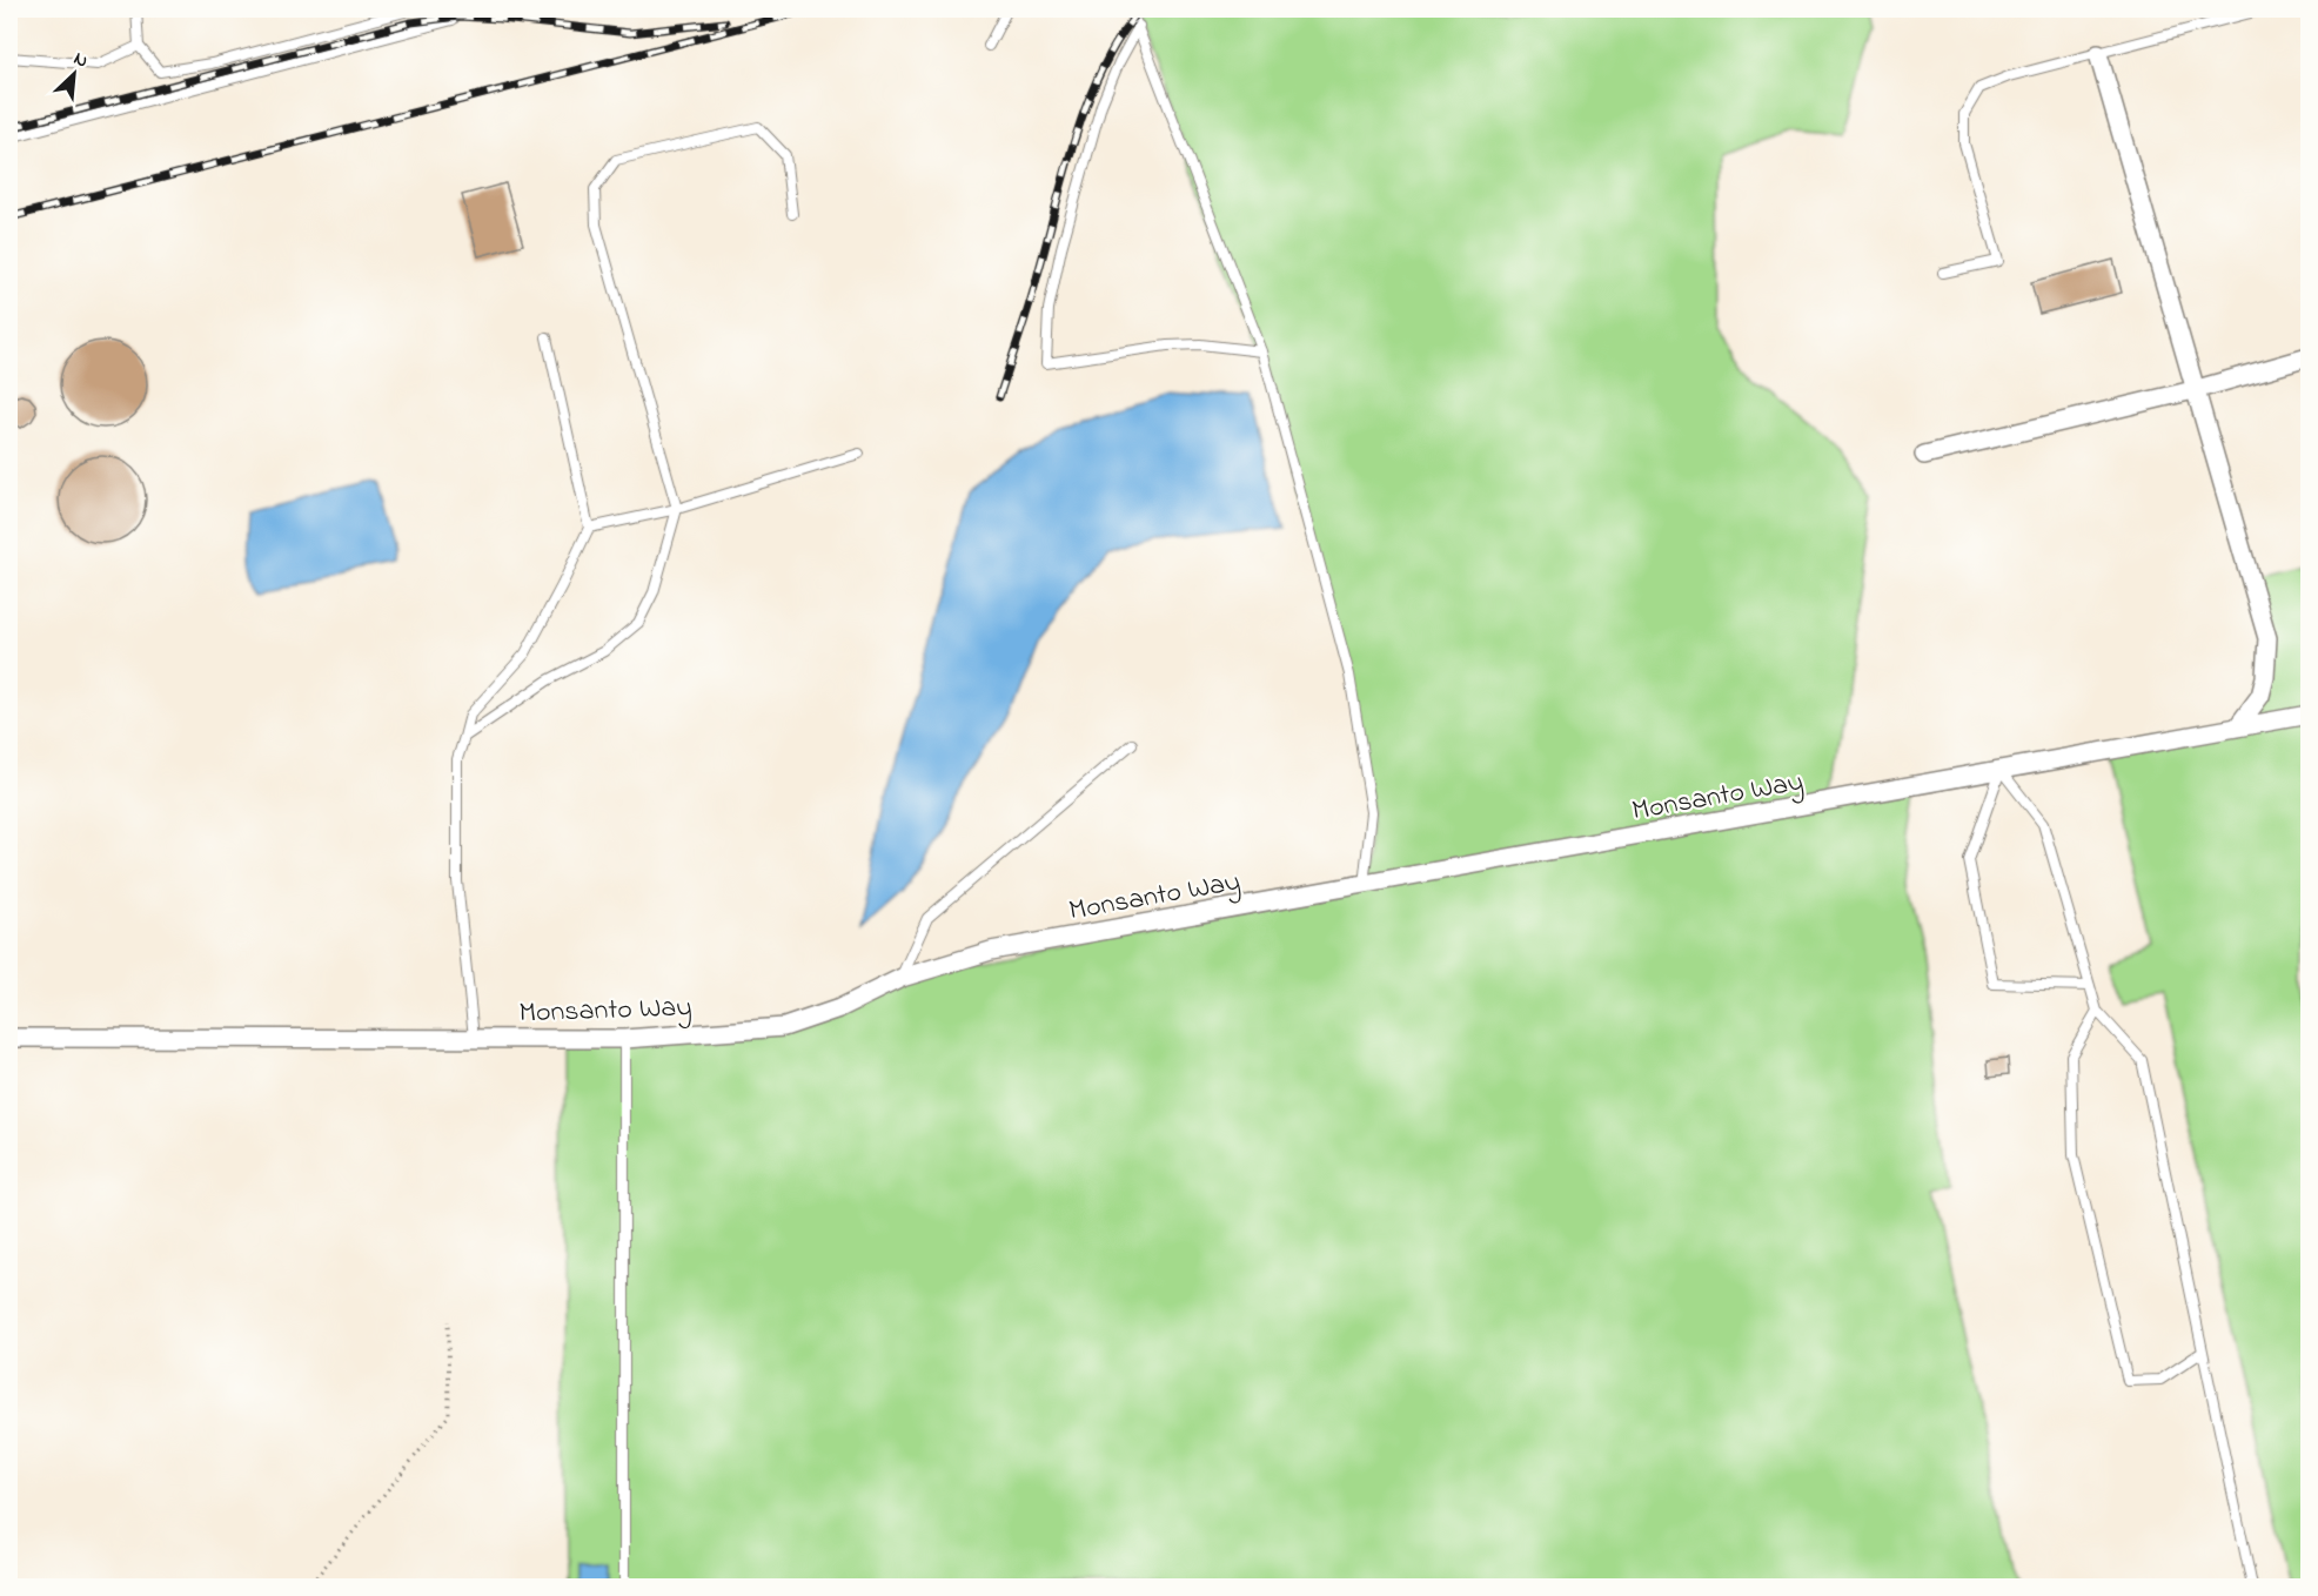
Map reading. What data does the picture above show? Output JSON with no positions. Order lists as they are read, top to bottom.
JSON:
{
  "streets": {
    "street": ["Monsanto Way"]
  },
  "north": "top right"
}
